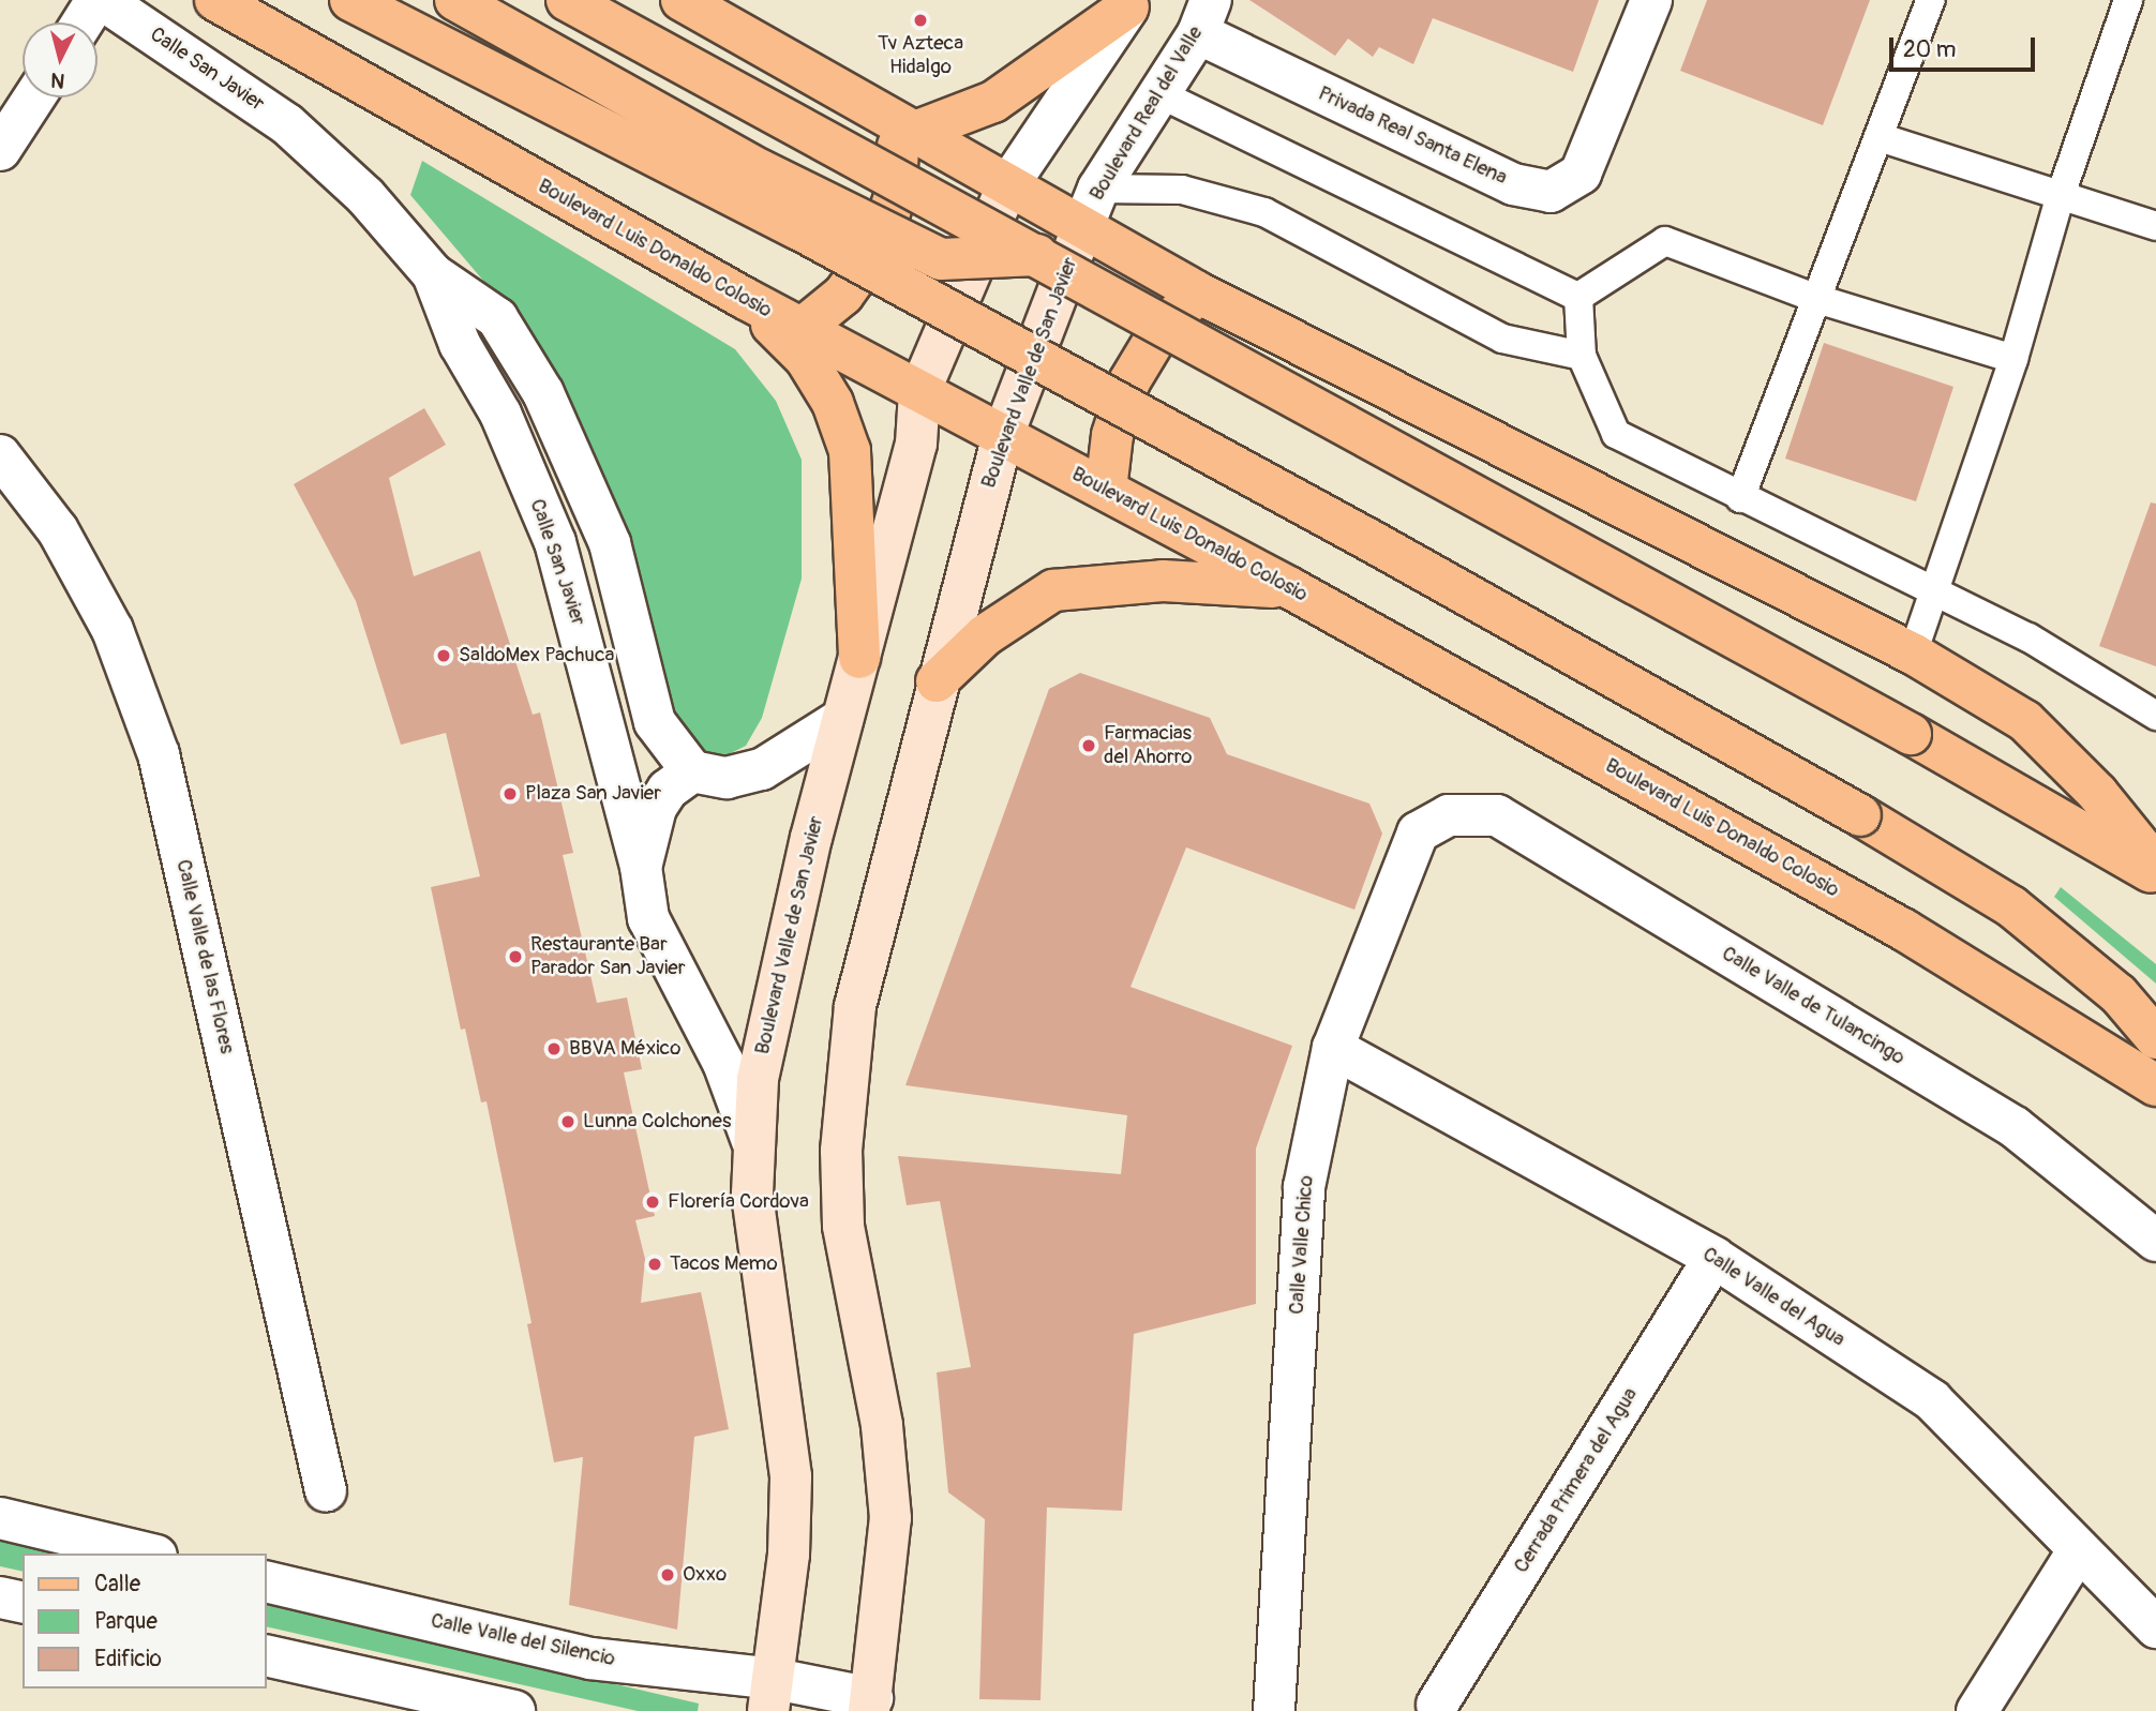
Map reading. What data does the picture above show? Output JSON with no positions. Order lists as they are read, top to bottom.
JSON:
{
  "streets": {
    "main road": ["Boulevard Luis Donaldo Colosio", "Boulevard Valle de San Javier"],
    "street": [
      "Calle San Javier",
      "Boulevard Real del Valle",
      "Privada Real Santa Elena",
      "Calle Valle de las Flores",
      "Calle Valle de Tulancingo",
      "Calle Valle Chico",
      "Calle Valle del Agua",
      "Cerrada Primera del Agua",
      "Calle Valle del Silencio"
    ]
  },
  "crossings": [
    ["Calle San Javier", "Boulevard Valle de San Javier"],
    ["Boulevard Real del Valle", "Privada Real Santa Elena"],
    ["Boulevard Real del Valle", "Boulevard Valle de San Javier"],
    ["Boulevard Luis Donaldo Colosio", "Boulevard Valle de San Javier"],
    ["Boulevard Valle de San Javier", "Calle Valle del Silencio"],
    ["Calle Valle de Tulancingo", "Calle Valle Chico"],
    ["Calle Valle Chico", "Calle Valle del Agua"],
    ["Calle Valle del Agua", "Cerrada Primera del Agua"]
  ],
  "places": [
    "Tv Azteca Hidalgo",
    "SaldoMex Pachuca",
    "Farmacias del Ahorro",
    "Plaza San Javier",
    "Restaurante Bar Parador San Javier",
    "BBVA México",
    "Lunna Colchones",
    "Florería Cordova",
    "Tacos Memo",
    "Oxxo"
  ],
  "legend": ["Calle", "Parque", "Edificio"],
  "scale_bar": "20 m",
  "north": "bottom"
}
